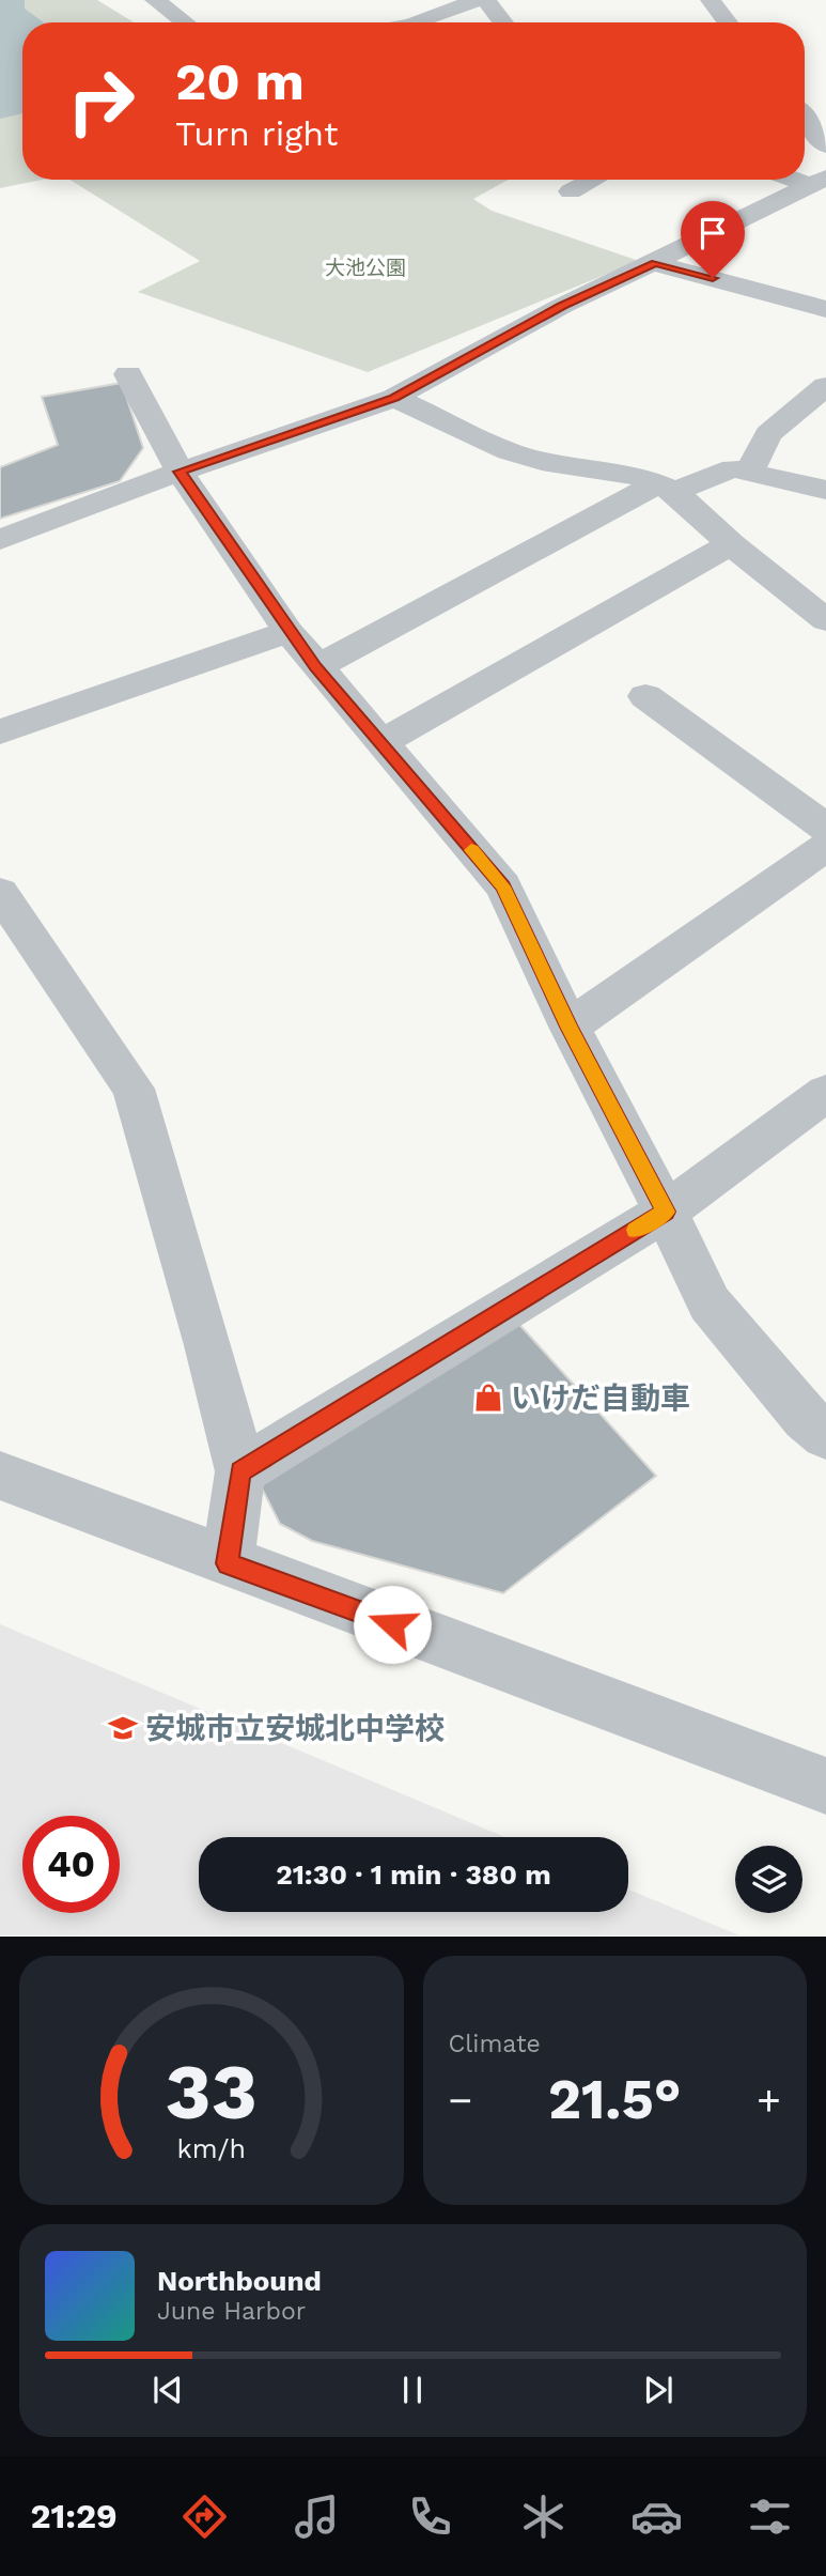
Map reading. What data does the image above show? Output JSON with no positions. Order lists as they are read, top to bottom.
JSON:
{
  "parks": ["大池公園"],
  "places": {
    "shop": ["いけだ自動車"],
    "school or university": ["安城市立安城北中学校"]
  },
  "page": {
    "turn": ["20 m", "Turn right"],
    "limit": "40",
    "trip": "21:30 · 1 min · 380 m",
    "tile": "Climate",
    "heat": ["−", "21.5°", "+"],
    "song": ["Northbound", "June Harbor"],
    "tabs": "21:29",
    "gauge": ["33", "km/h"]
  }
}
